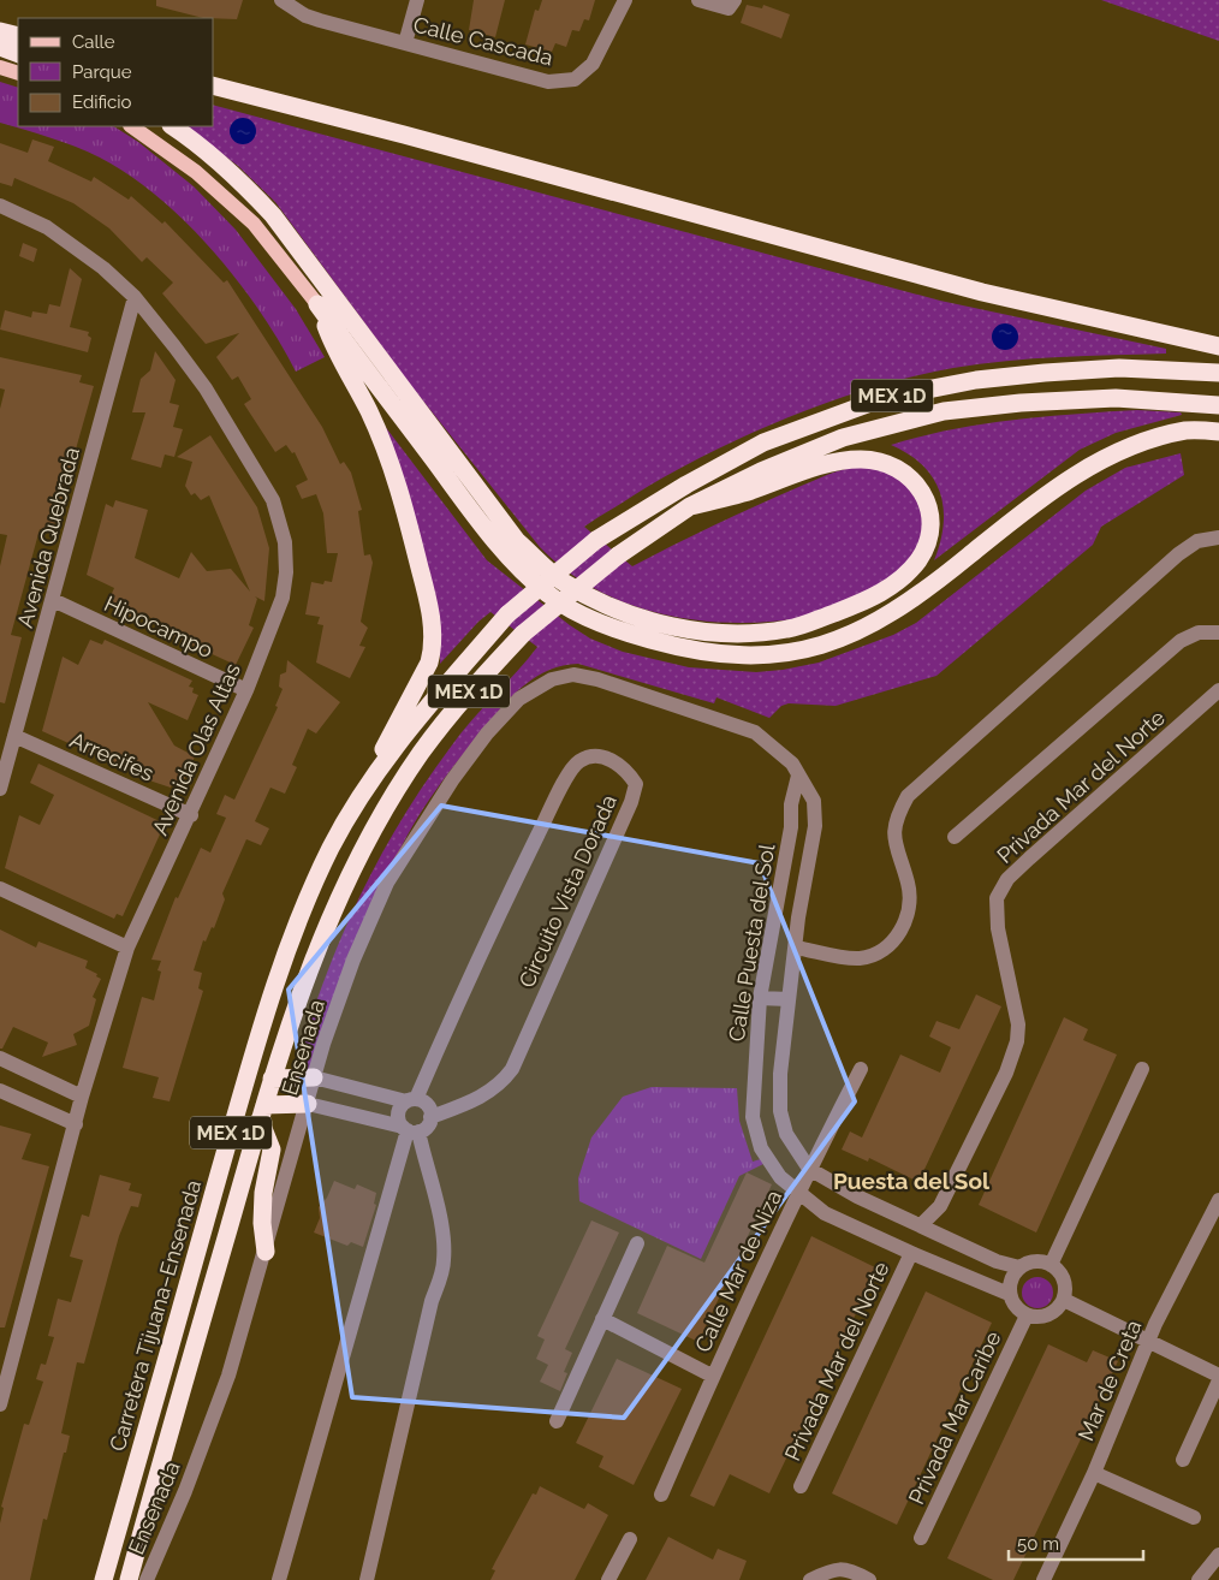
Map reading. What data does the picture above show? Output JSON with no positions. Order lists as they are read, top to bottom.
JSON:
{
  "streets": {
    "highway": ["MEX 1D", "Carretera Tijuana–Ensenada"],
    "street": [
      "Calle Cascada",
      "Avenida Quebrada",
      "Hipocampo",
      "Avenida Olas Altas",
      "Arrecifes",
      "Privada Mar del Norte",
      "Circuito Vista Dorada",
      "Calle Puesta del Sol",
      "Ensenada",
      "Calle Mar de Niza",
      "Mar de Creta",
      "Privada Mar Caribe"
    ]
  },
  "crossings": [
    ["Avenida Quebrada", "Hipocampo"],
    ["Avenida Quebrada", "Avenida Olas Altas"],
    ["Avenida Quebrada", "Arrecifes"],
    ["Hipocampo", "Avenida Olas Altas"],
    ["Avenida Olas Altas", "Arrecifes"],
    ["Privada Mar del Norte", "Calle Puesta del Sol"],
    ["Calle Puesta del Sol", "Ensenada"],
    ["Calle Puesta del Sol", "Calle Mar de Niza"],
    ["Calle Puesta del Sol", "Privada Mar Caribe"]
  ],
  "districts": ["Puesta del Sol"],
  "legend": ["Calle", "Parque", "Edificio"],
  "scale_bar": "50 m"
}
